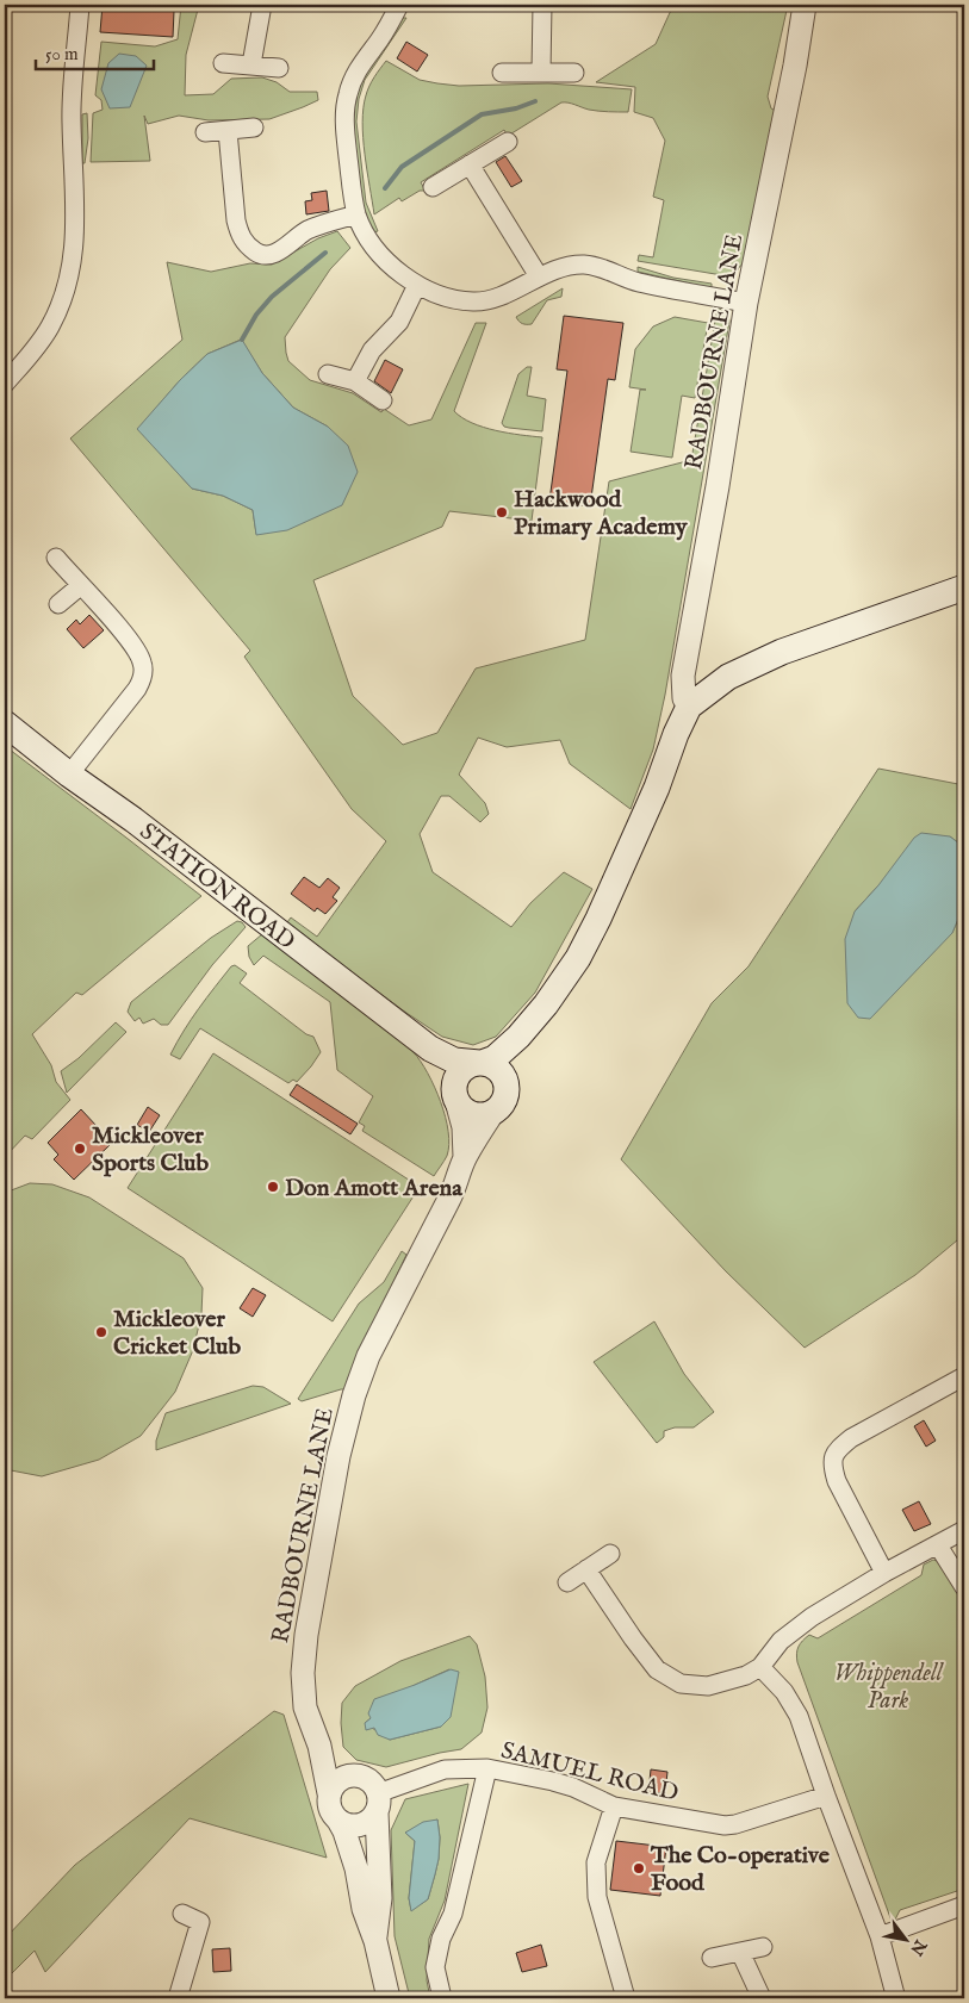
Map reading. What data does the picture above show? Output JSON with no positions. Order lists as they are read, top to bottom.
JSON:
{
  "streets": {
    "main road": ["STATION ROAD"],
    "street": ["RADBOURNE LANE", "SAMUEL ROAD"]
  },
  "crossings": [
    ["RADBOURNE LANE", "STATION ROAD"],
    ["RADBOURNE LANE", "SAMUEL ROAD"]
  ],
  "parks": ["Whippendell Park"],
  "places": [
    "Hackwood Primary Academy",
    "Mickleover Sports Club",
    "Don Amott Arena",
    "Mickleover Cricket Club",
    "The Co-operative Food"
  ],
  "scale_bar": "50 m",
  "north": "bottom right"
}
